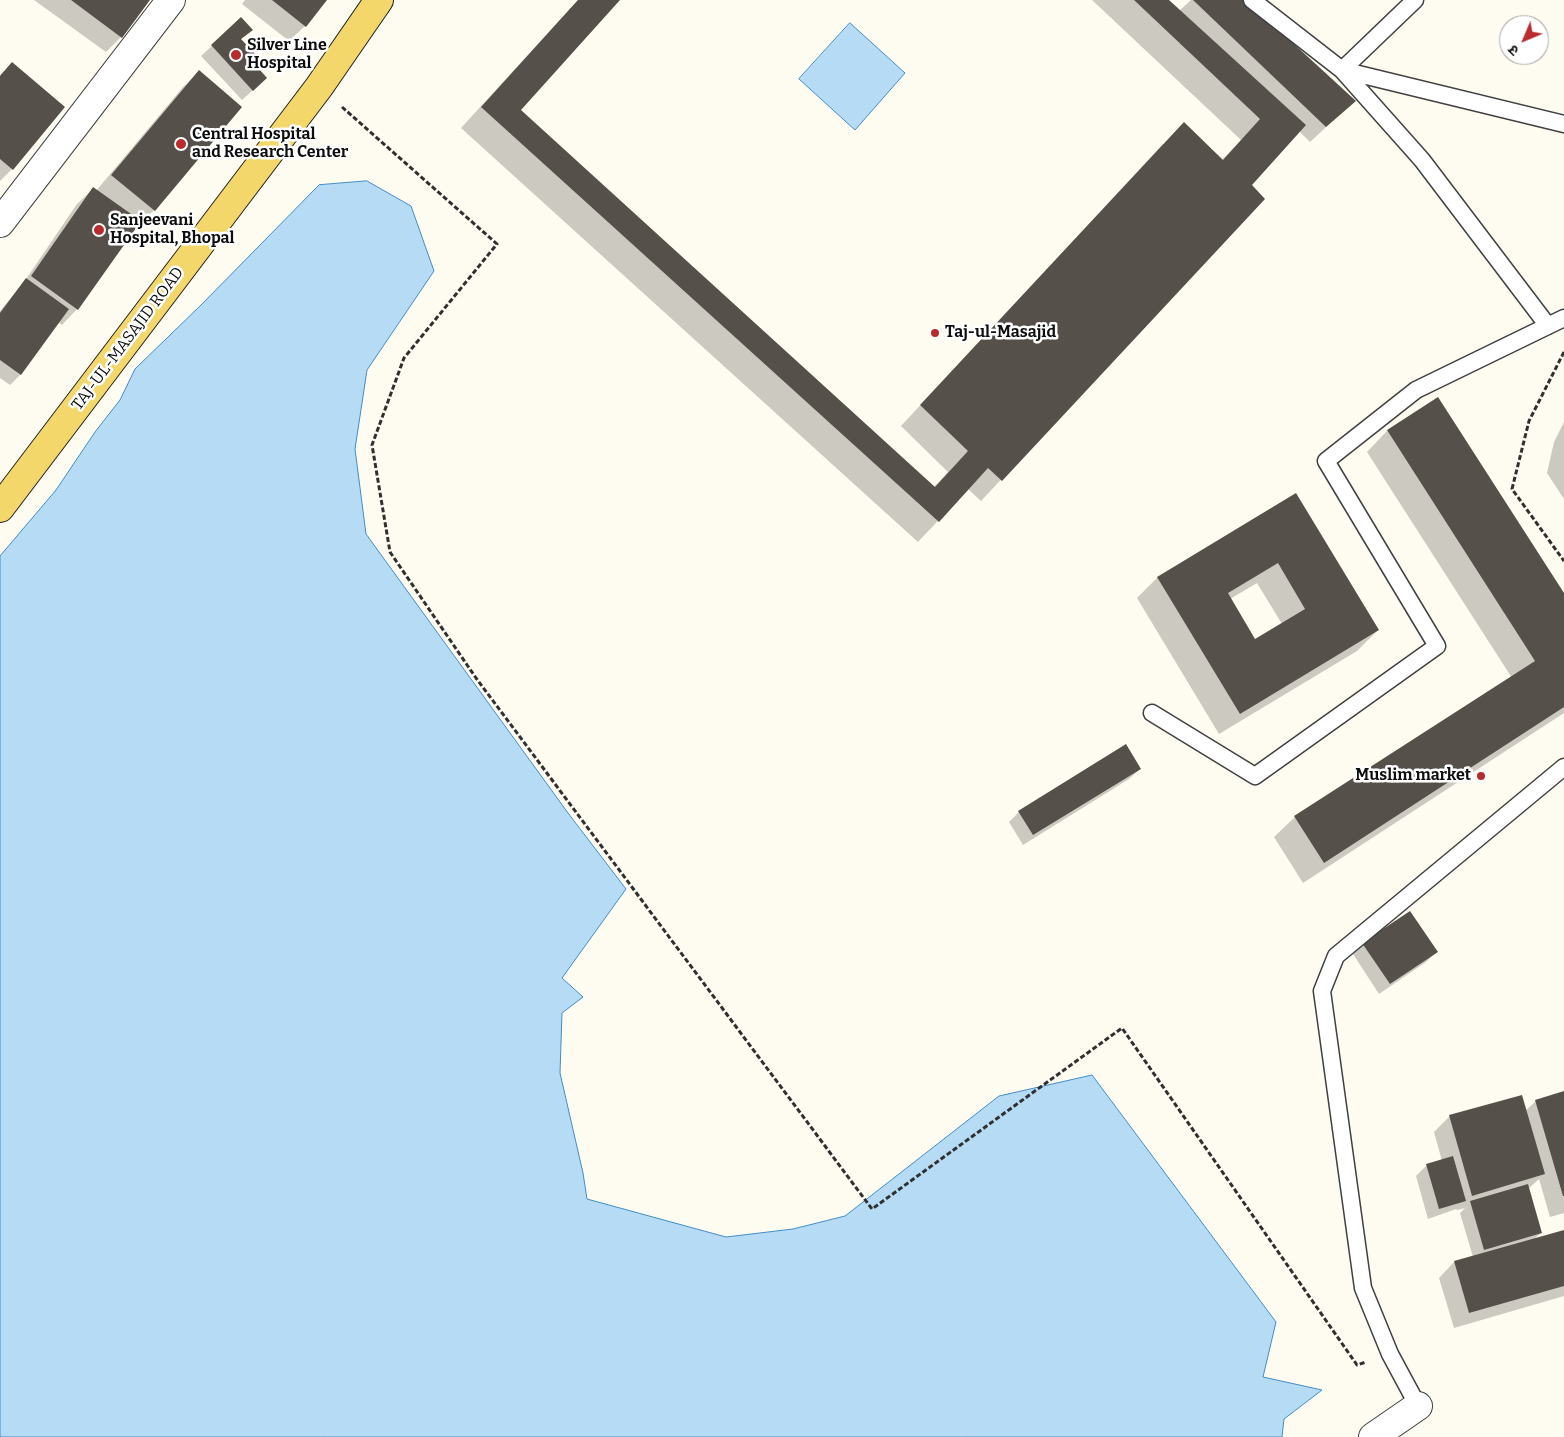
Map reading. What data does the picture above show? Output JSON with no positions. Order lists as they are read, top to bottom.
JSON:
{
  "streets": {
    "main road": ["TAJ-UL-MASAJID ROAD"]
  },
  "places": [
    "Silver Line Hospital",
    "Central Hospital and Research Center",
    "Sanjeevani Hospital, Bhopal",
    "Taj-ul-Masajid",
    "Muslim market"
  ],
  "north": "bottom left"
}
